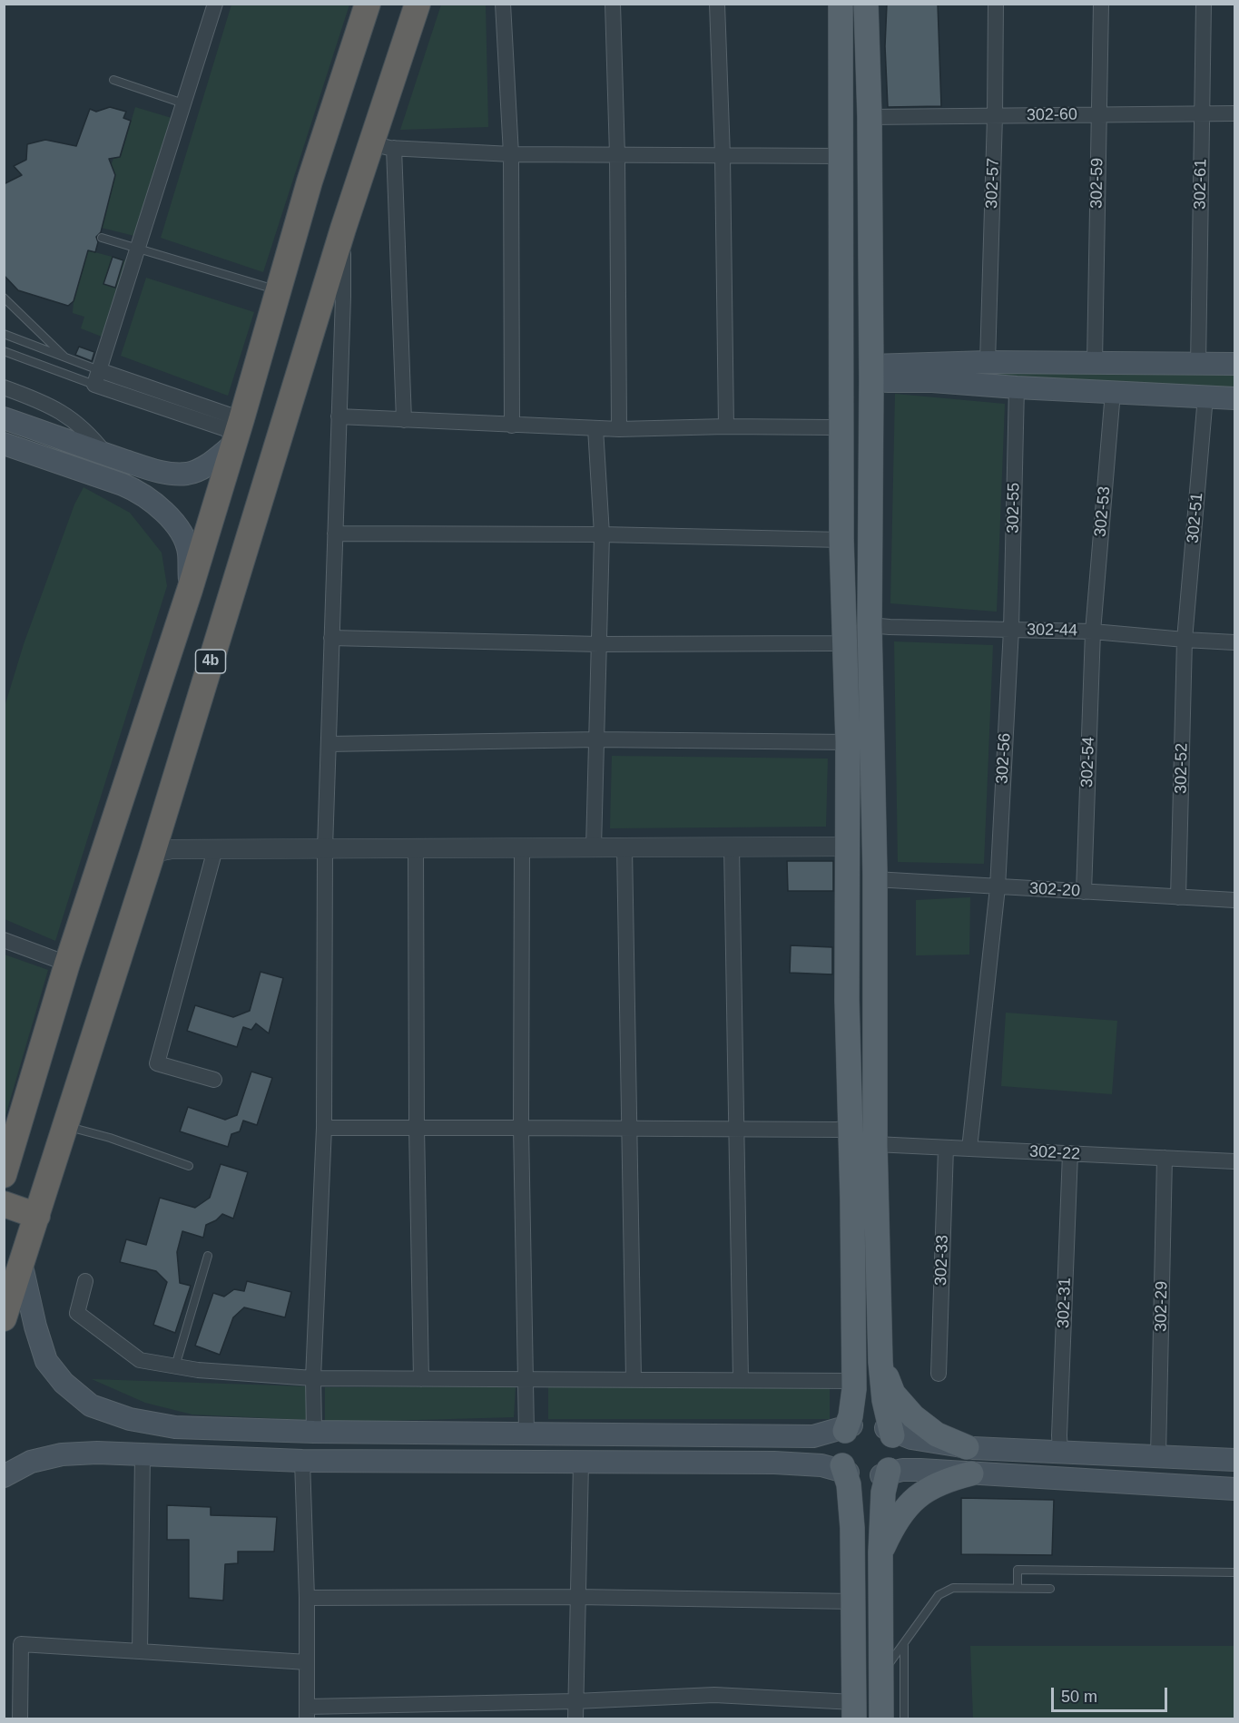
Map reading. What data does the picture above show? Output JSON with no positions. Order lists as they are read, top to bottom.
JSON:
{
  "streets": {
    "highway": ["4b"],
    "street": [
      "302-60",
      "302-57",
      "302-59",
      "302-61",
      "302-55",
      "302-53",
      "302-51",
      "302-44",
      "302-56",
      "302-54",
      "302-52",
      "302-20",
      "302-22",
      "302-33",
      "302-31",
      "302-29"
    ]
  },
  "crossings": [
    ["302-60", "302-57"],
    ["302-60", "302-59"],
    ["302-60", "302-61"],
    ["302-55", "302-44"],
    ["302-55", "302-56"],
    ["302-53", "302-44"],
    ["302-53", "302-54"],
    ["302-51", "302-44"],
    ["302-51", "302-52"],
    ["302-44", "302-56"],
    ["302-44", "302-54"],
    ["302-44", "302-52"],
    ["302-56", "302-20"],
    ["302-56", "302-22"],
    ["302-54", "302-20"],
    ["302-52", "302-20"],
    ["302-22", "302-33"],
    ["302-22", "302-31"],
    ["302-22", "302-29"]
  ],
  "scale_bar": "50 m"
}
